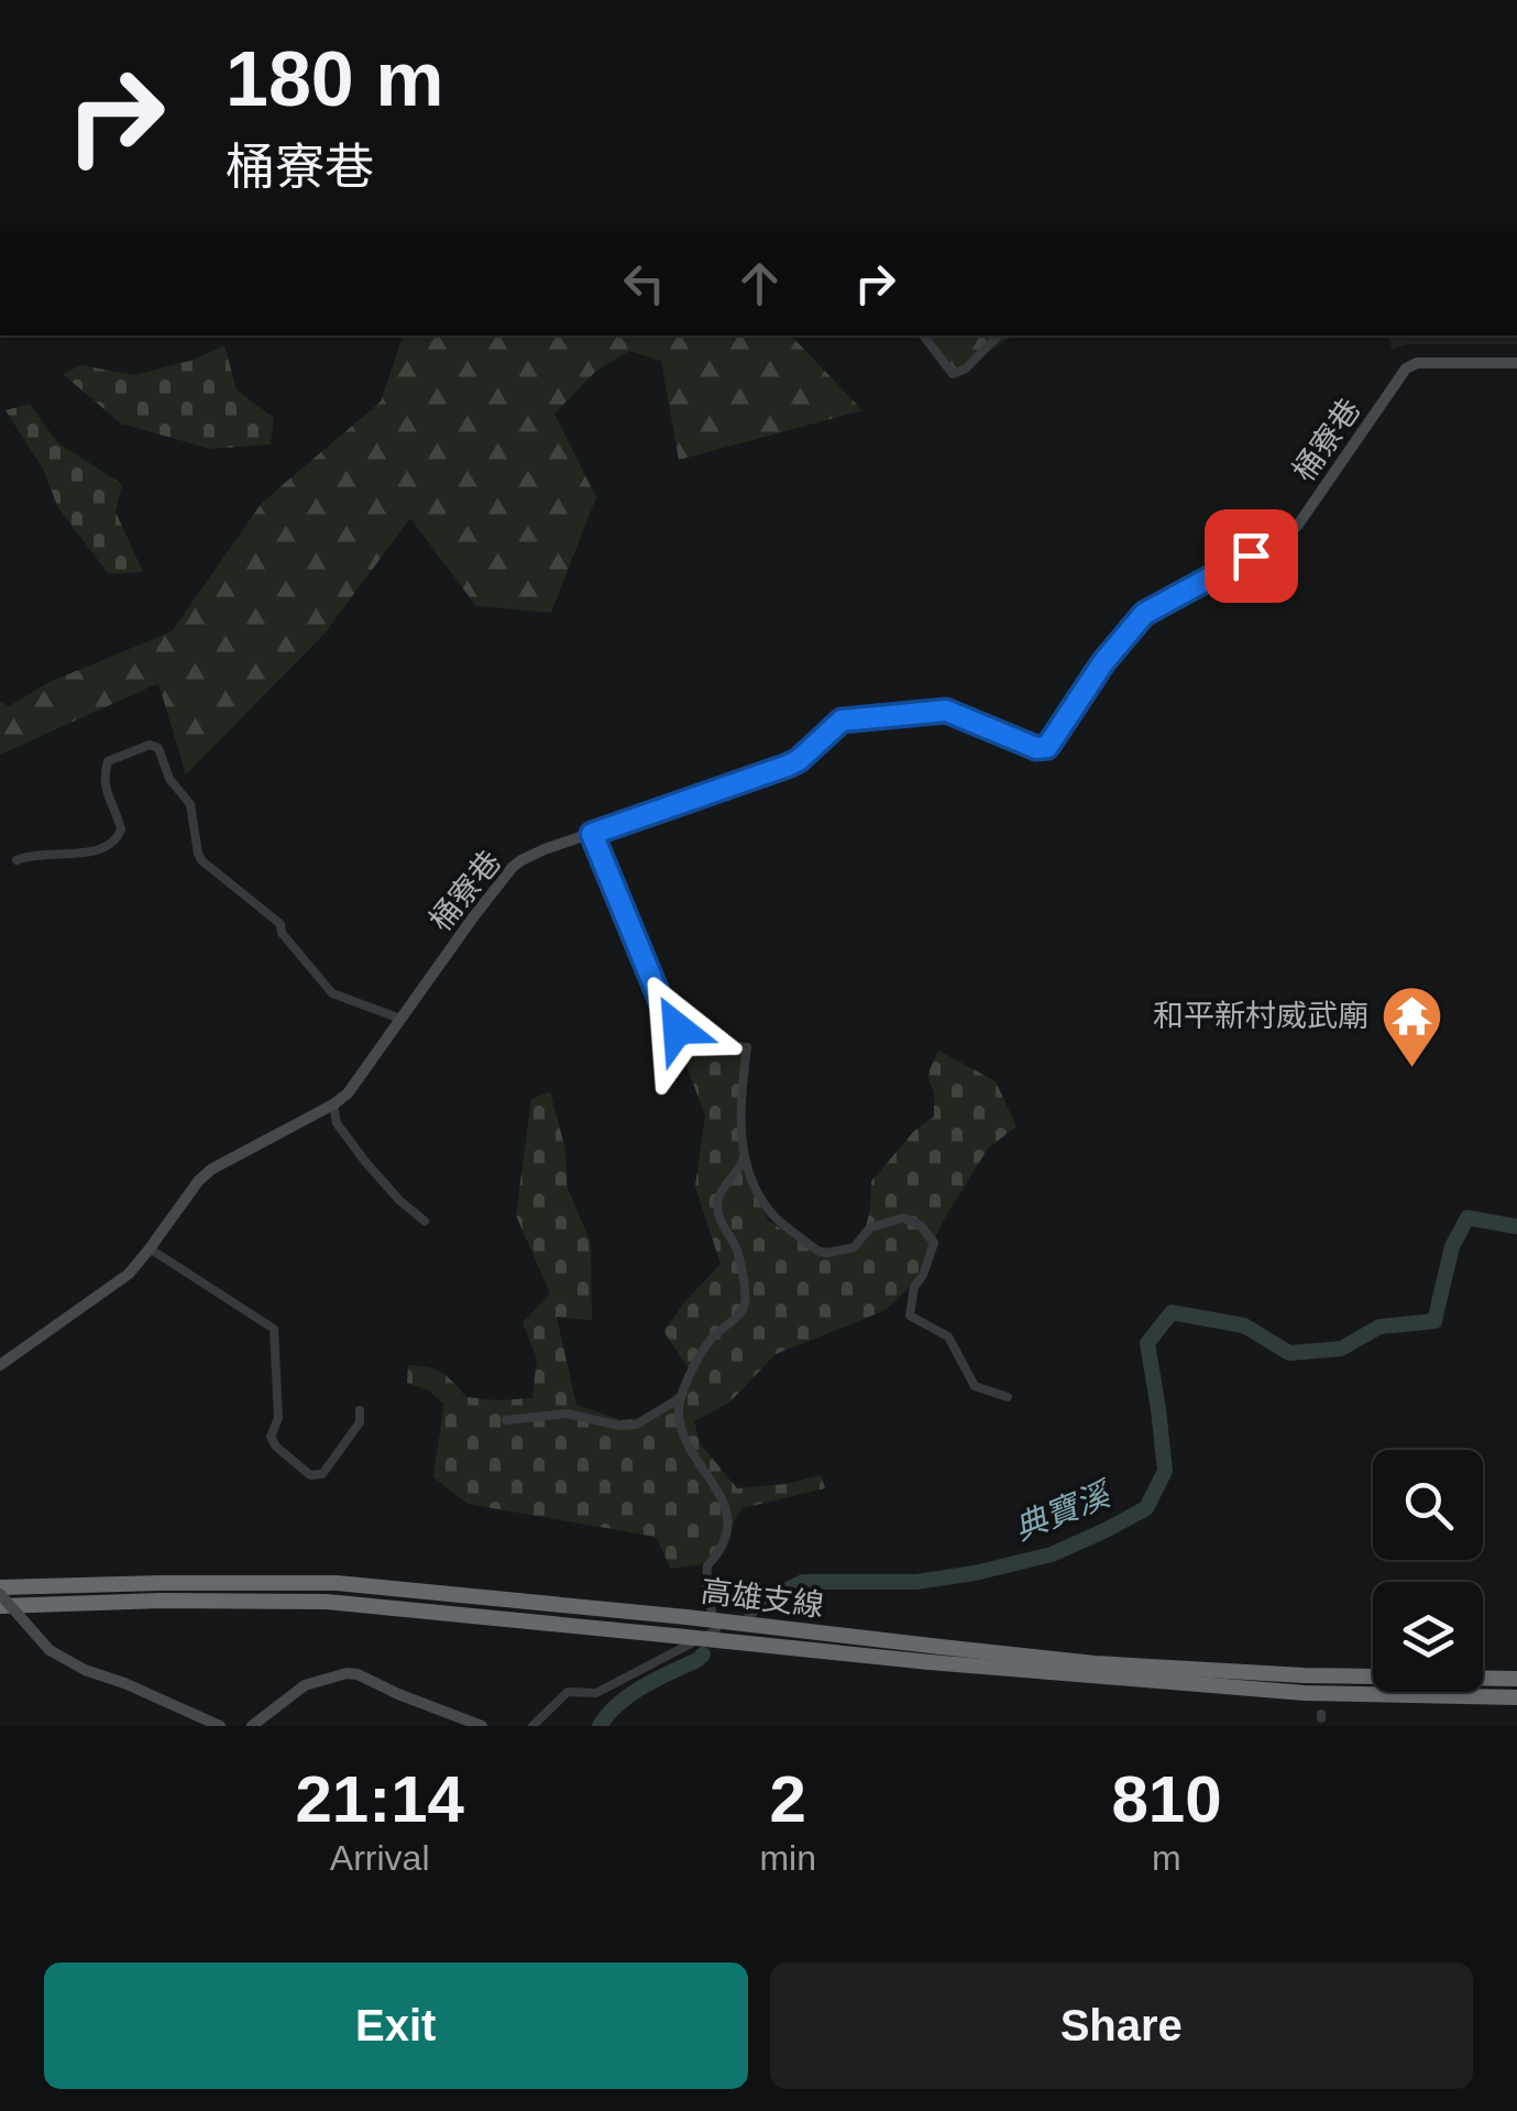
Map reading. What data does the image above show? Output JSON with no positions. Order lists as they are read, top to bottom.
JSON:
{
  "streets": {
    "highway": ["高雄支線"],
    "street": ["桶寮巷"]
  },
  "water": ["典寶溪"],
  "places": {
    "temple": ["和平新村威武廟"]
  },
  "page": {
    "turn": ["180 m", "桶寮巷"],
    "eta": [
      "21:14",
      "Arrival",
      "2",
      "min",
      "810",
      "m"
    ],
    "buttons": ["Exit", "Share"]
  }
}
